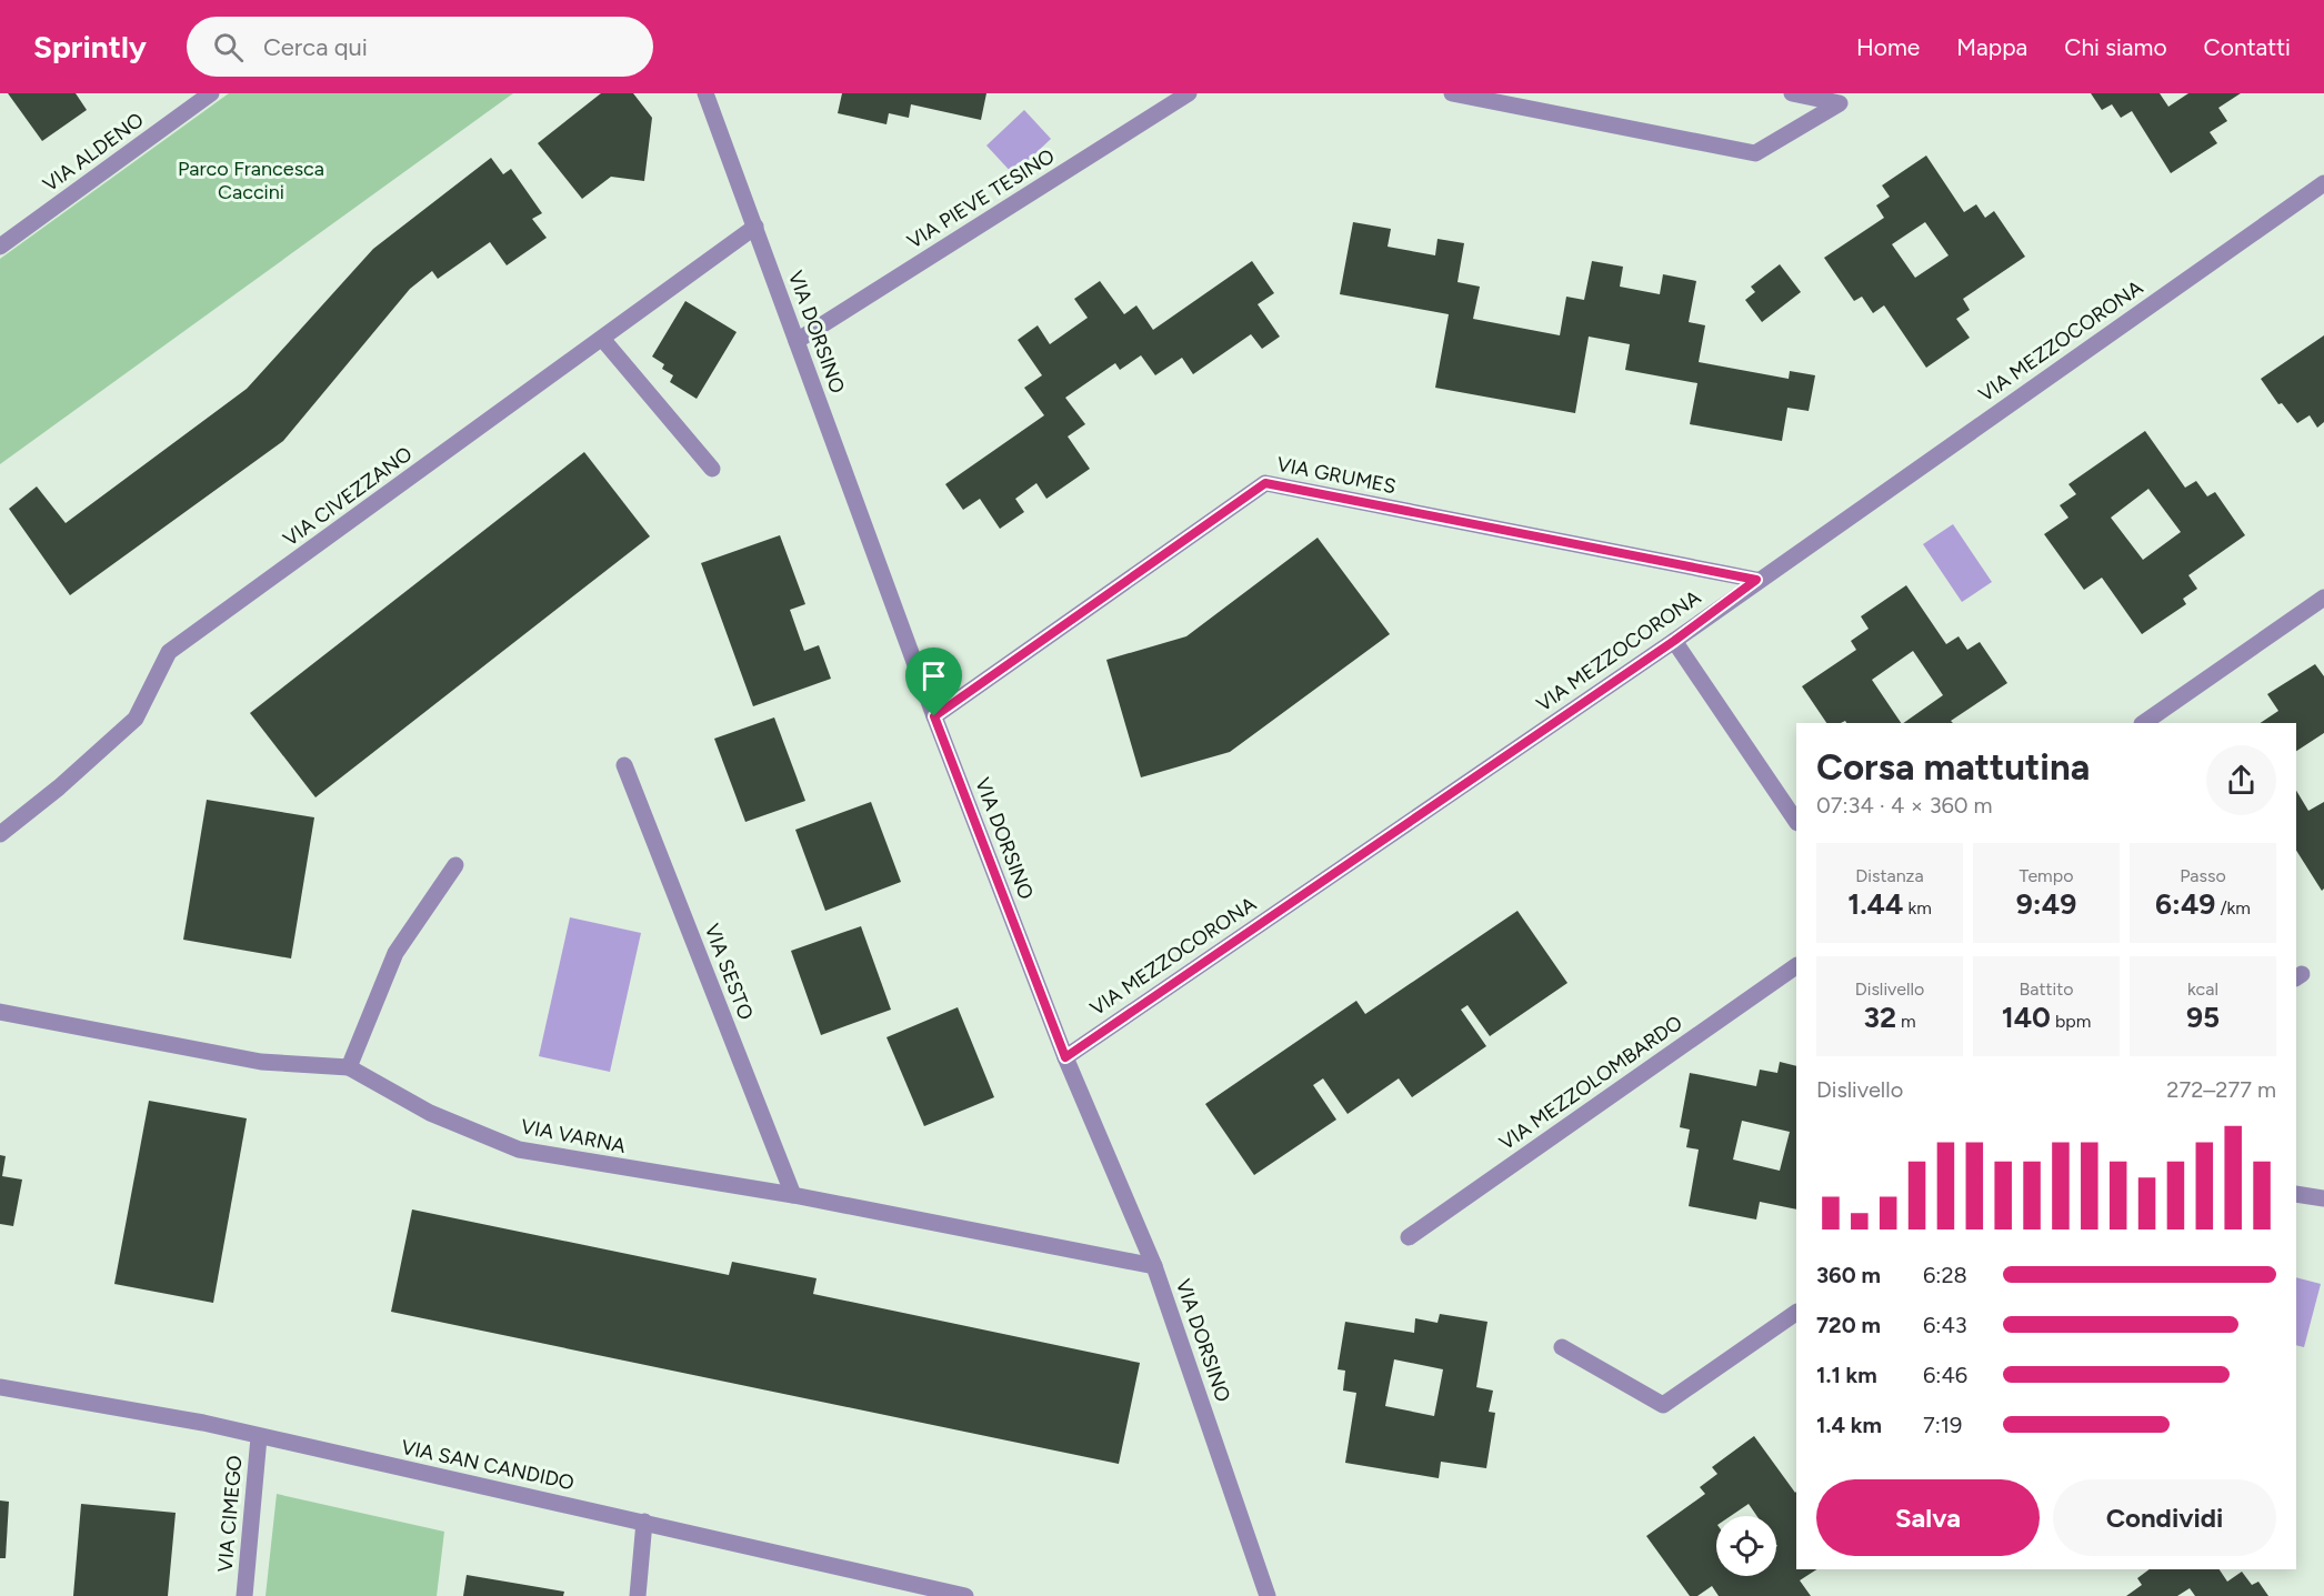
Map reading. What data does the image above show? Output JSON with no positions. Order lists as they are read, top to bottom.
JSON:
{
  "streets": {
    "street": [
      "VIA ALDENO",
      "VIA PIEVE TESINO",
      "VIA DORSINO",
      "VIA MEZZOCORONA",
      "VIA GRUMES",
      "VIA CIVEZZANO",
      "VIA SESTO",
      "VIA MEZZOLOMBARDO",
      "VIA VARNA",
      "VIA SAN CANDIDO",
      "VIA CIMEGO"
    ]
  },
  "crossings": [
    ["VIA PIEVE TESINO", "VIA DORSINO"],
    ["VIA DORSINO", "VIA MEZZOCORONA"],
    ["VIA DORSINO", "VIA GRUMES"],
    ["VIA DORSINO", "VIA CIVEZZANO"],
    ["VIA DORSINO", "VIA VARNA"],
    ["VIA MEZZOCORONA", "VIA GRUMES"],
    ["VIA SESTO", "VIA VARNA"],
    ["VIA SAN CANDIDO", "VIA CIMEGO"]
  ],
  "parks": ["Parco Francesca Caccini"],
  "page": {
    "header": "Sprintly",
    "search": "Cerca qui",
    "nav": [
      "Home",
      "Mappa",
      "Chi siamo",
      "Contatti"
    ],
    "heading": ["Corsa mattutina", "07:34 · 4 × 360 m"],
    "stats": [
      ["Distanza", "1.44 km"],
      ["Tempo", "9:49"],
      ["Passo", "6:49 /km"],
      ["Dislivello", "32 m"],
      ["Battito", "140 bpm"],
      ["kcal", "95"]
    ],
    "chart": ["Dislivello", "272–277 m"],
    "list": [
      {
        "name": "360 m",
        "note": "6:28"
      },
      {
        "name": "720 m",
        "note": "6:43"
      },
      {
        "name": "1.1 km",
        "note": "6:46"
      },
      {
        "name": "1.4 km",
        "note": "7:19"
      }
    ],
    "buttons": ["Salva", "Condividi"]
  }
}
